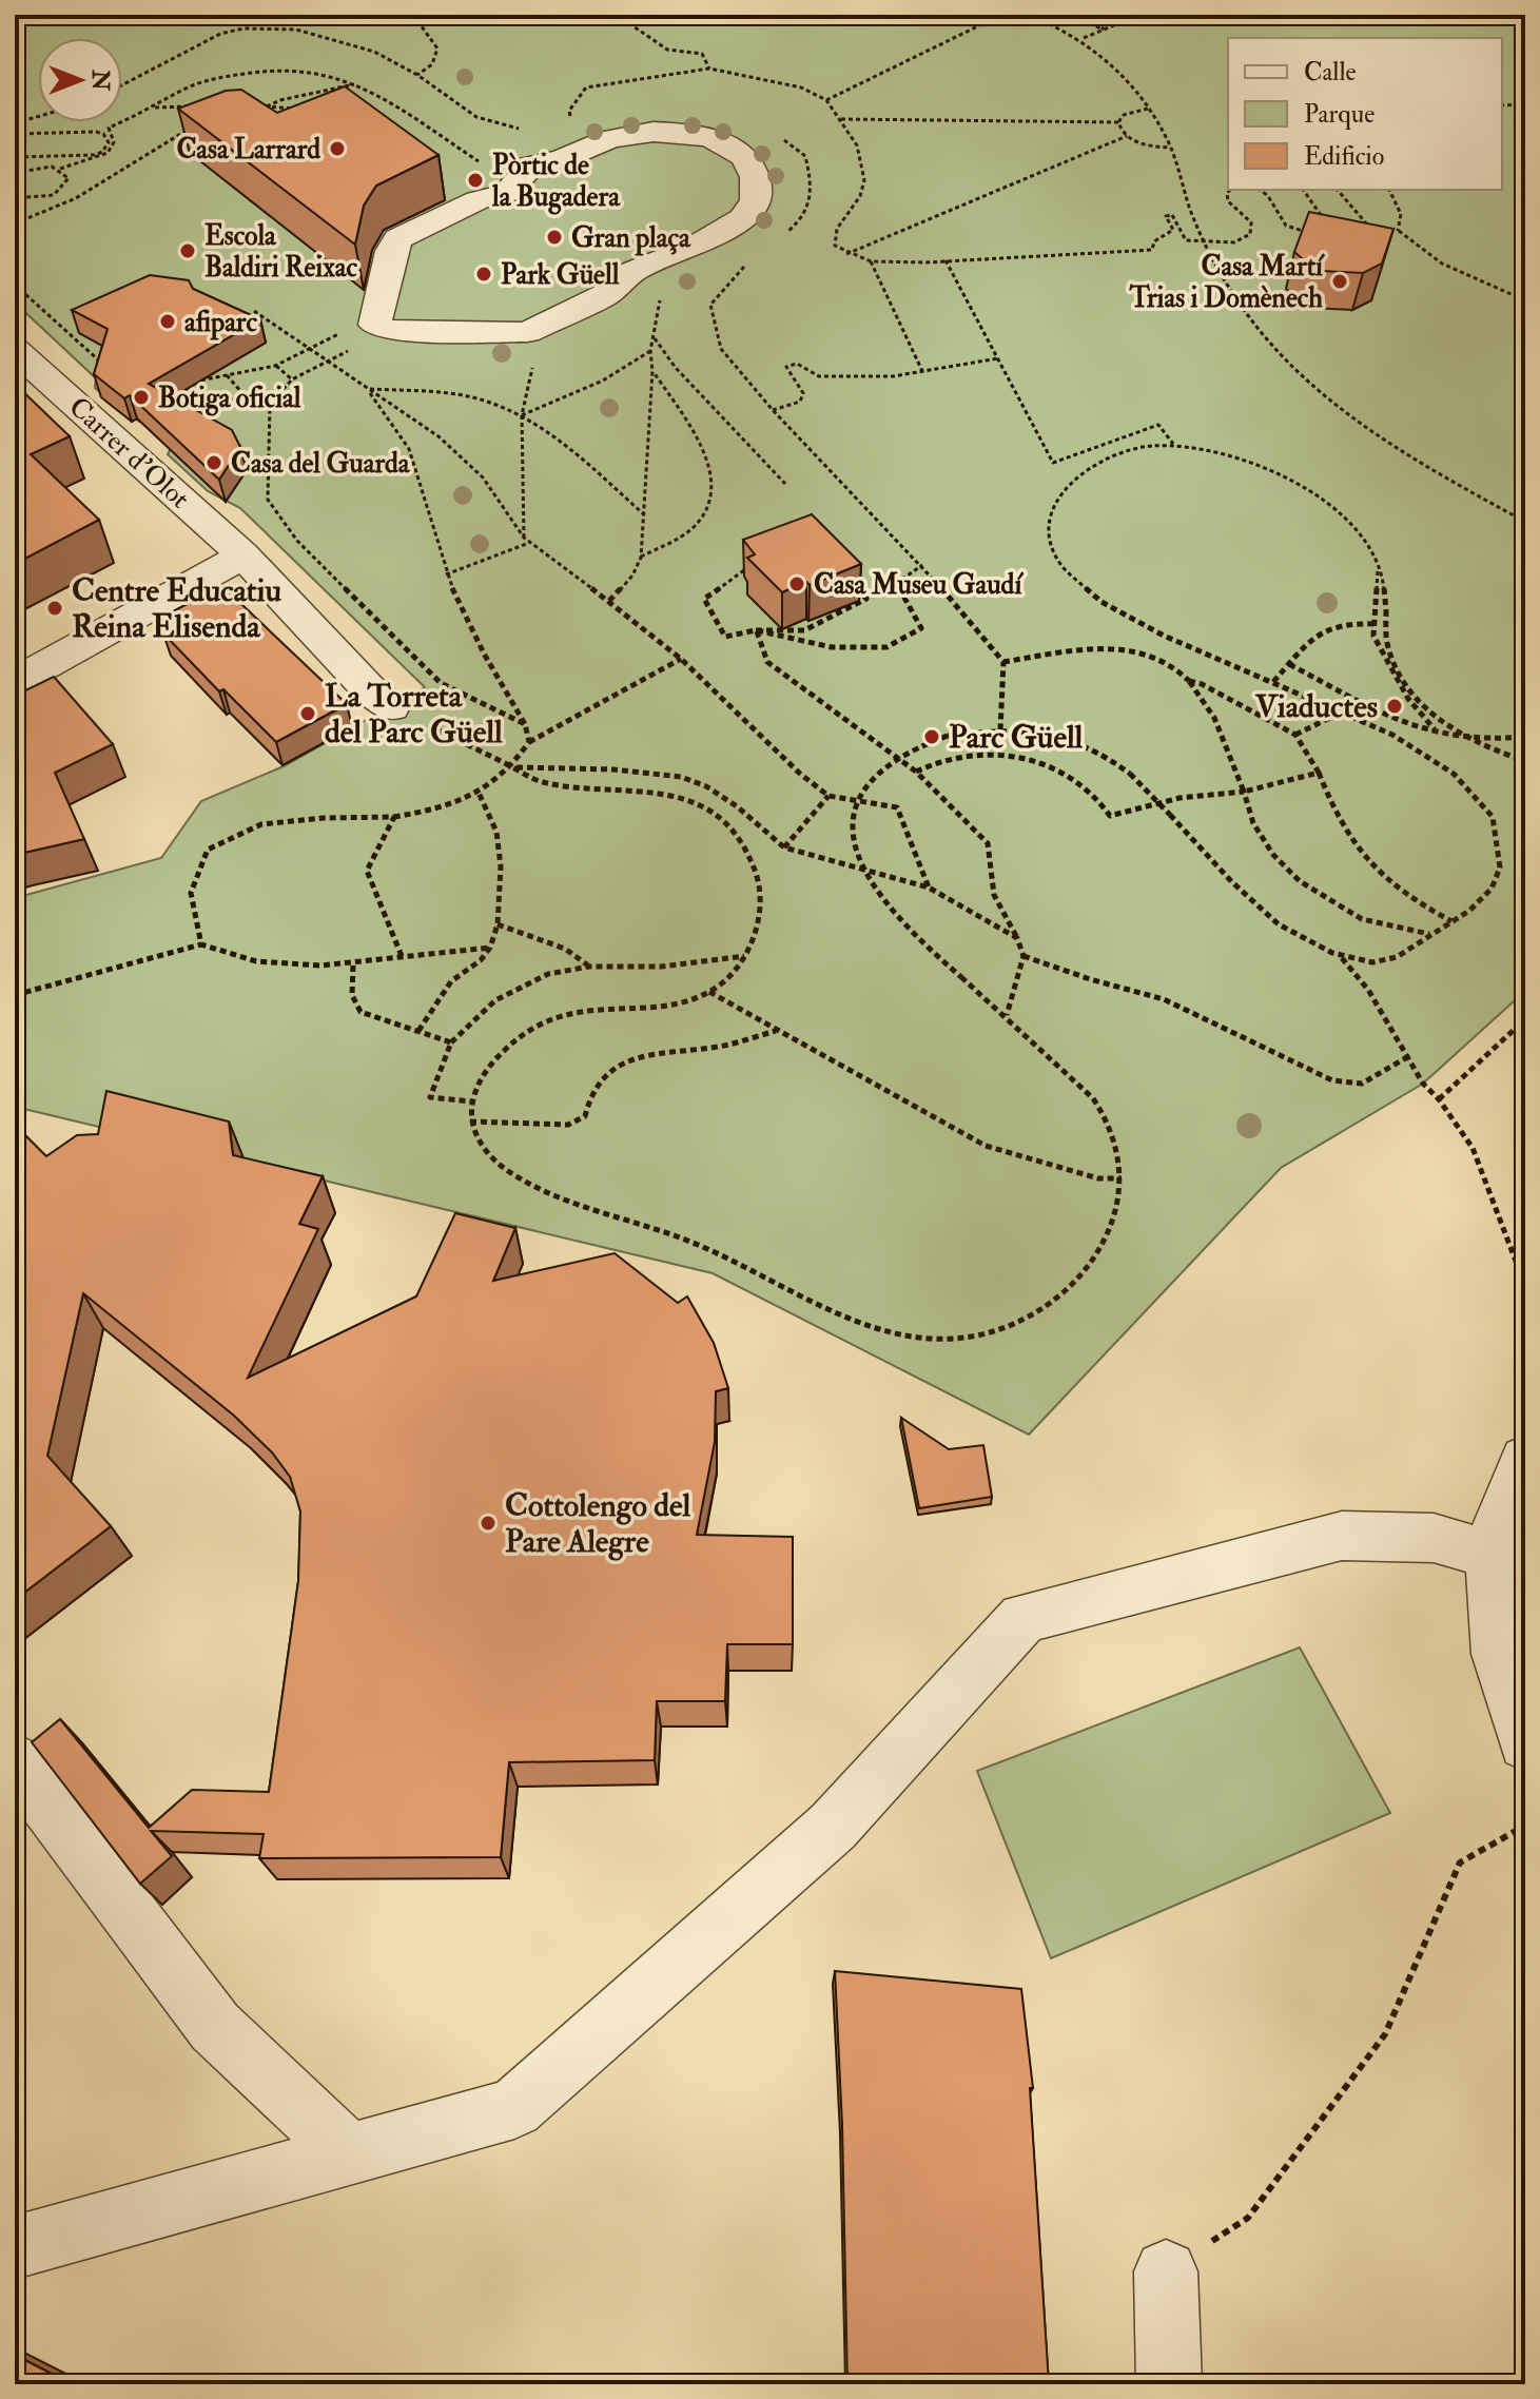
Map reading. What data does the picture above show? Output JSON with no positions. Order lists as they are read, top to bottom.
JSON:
{
  "streets": {
    "street": ["Carrer d'Olot"]
  },
  "places": [
    "Casa Larrard",
    "Pòrtic de la Bugadera",
    "Gran plaça",
    "Escola Baldiri Reixac",
    "Park Güell",
    "Casa Martí Trias i Domènech",
    "afiparc",
    "Botiga oficial",
    "Casa del Guarda",
    "Casa Museu Gaudí",
    "Centre Educatiu Reina Elisenda",
    "Viaductes",
    "La Torreta del Parc Güell",
    "Parc Güell",
    "Cottolengo del Pare Alegre"
  ],
  "legend": ["Calle", "Parque", "Edificio"],
  "north": "right"
}
